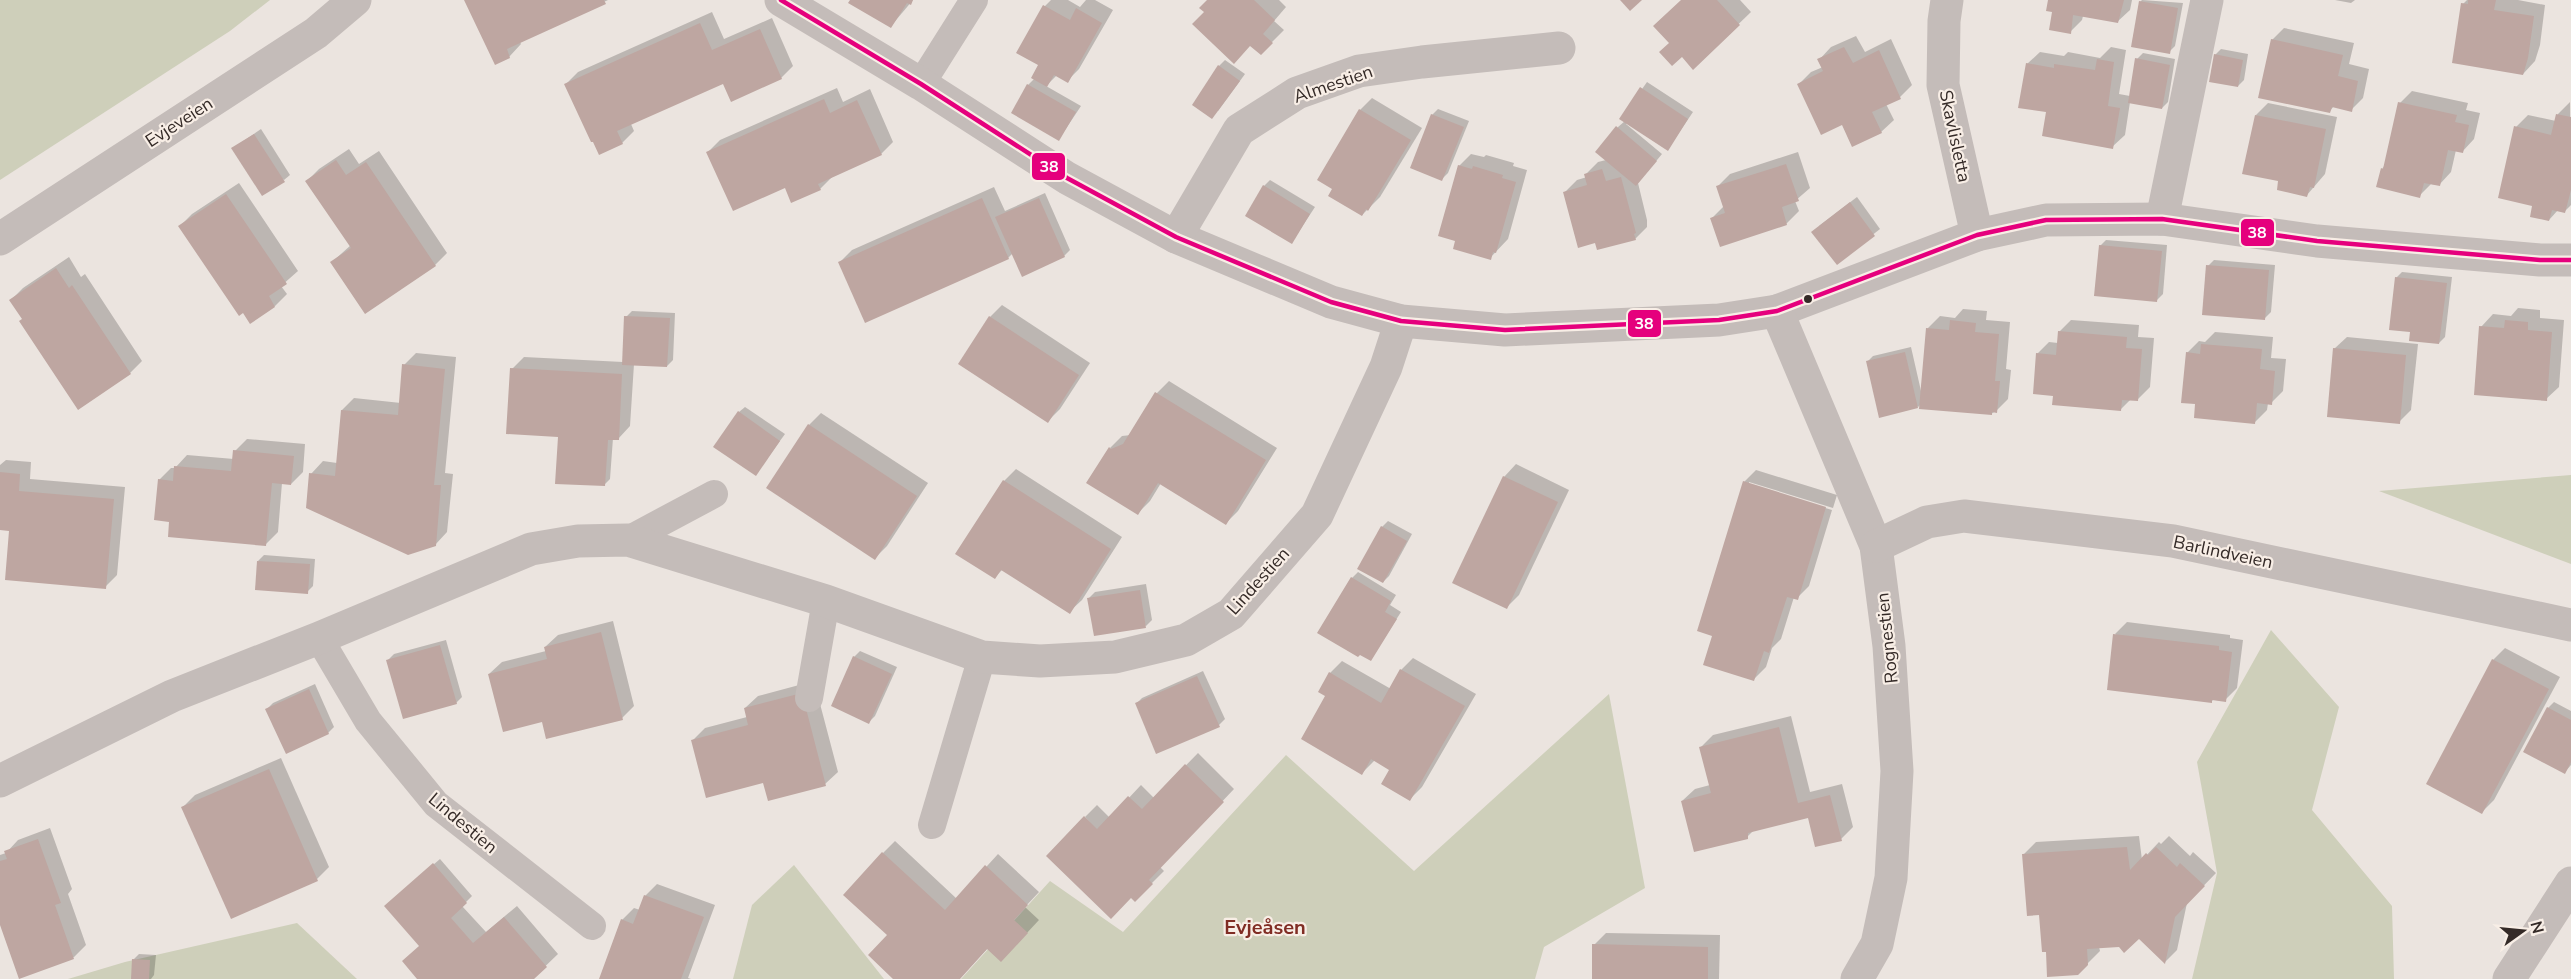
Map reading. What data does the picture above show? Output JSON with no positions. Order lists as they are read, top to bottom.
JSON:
{
  "streets": {
    "street": [
      "Almestien",
      "Evjeveien",
      "Skavlisletta",
      "Barlindveien",
      "Lindestien",
      "Rognestien"
    ]
  },
  "crossings": [
    ["Barlindveien", "Rognestien"]
  ],
  "districts": ["Evjeåsen"],
  "lines": ["transit line 38"],
  "north": "right"
}
